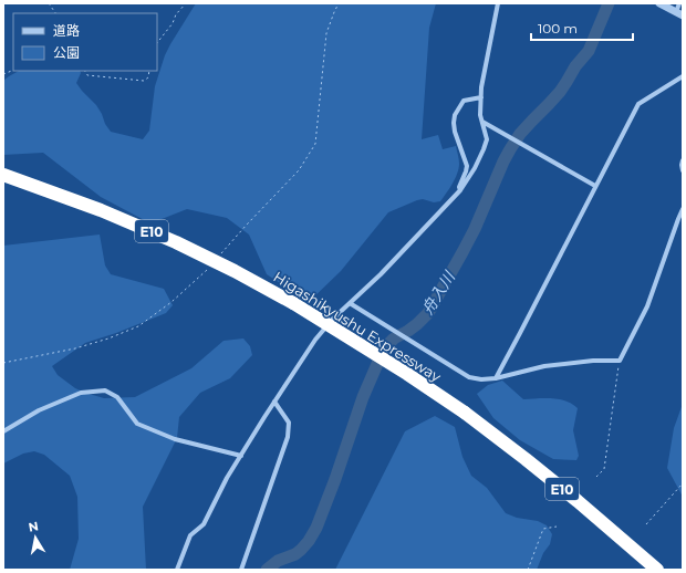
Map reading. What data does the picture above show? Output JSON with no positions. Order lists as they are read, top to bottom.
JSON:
{
  "streets": {
    "highway": ["E10", "Higashikyushu Expressway"]
  },
  "water": ["舟入川"],
  "legend": ["道路", "公園"],
  "scale_bar": "100 m",
  "north": "top"
}
